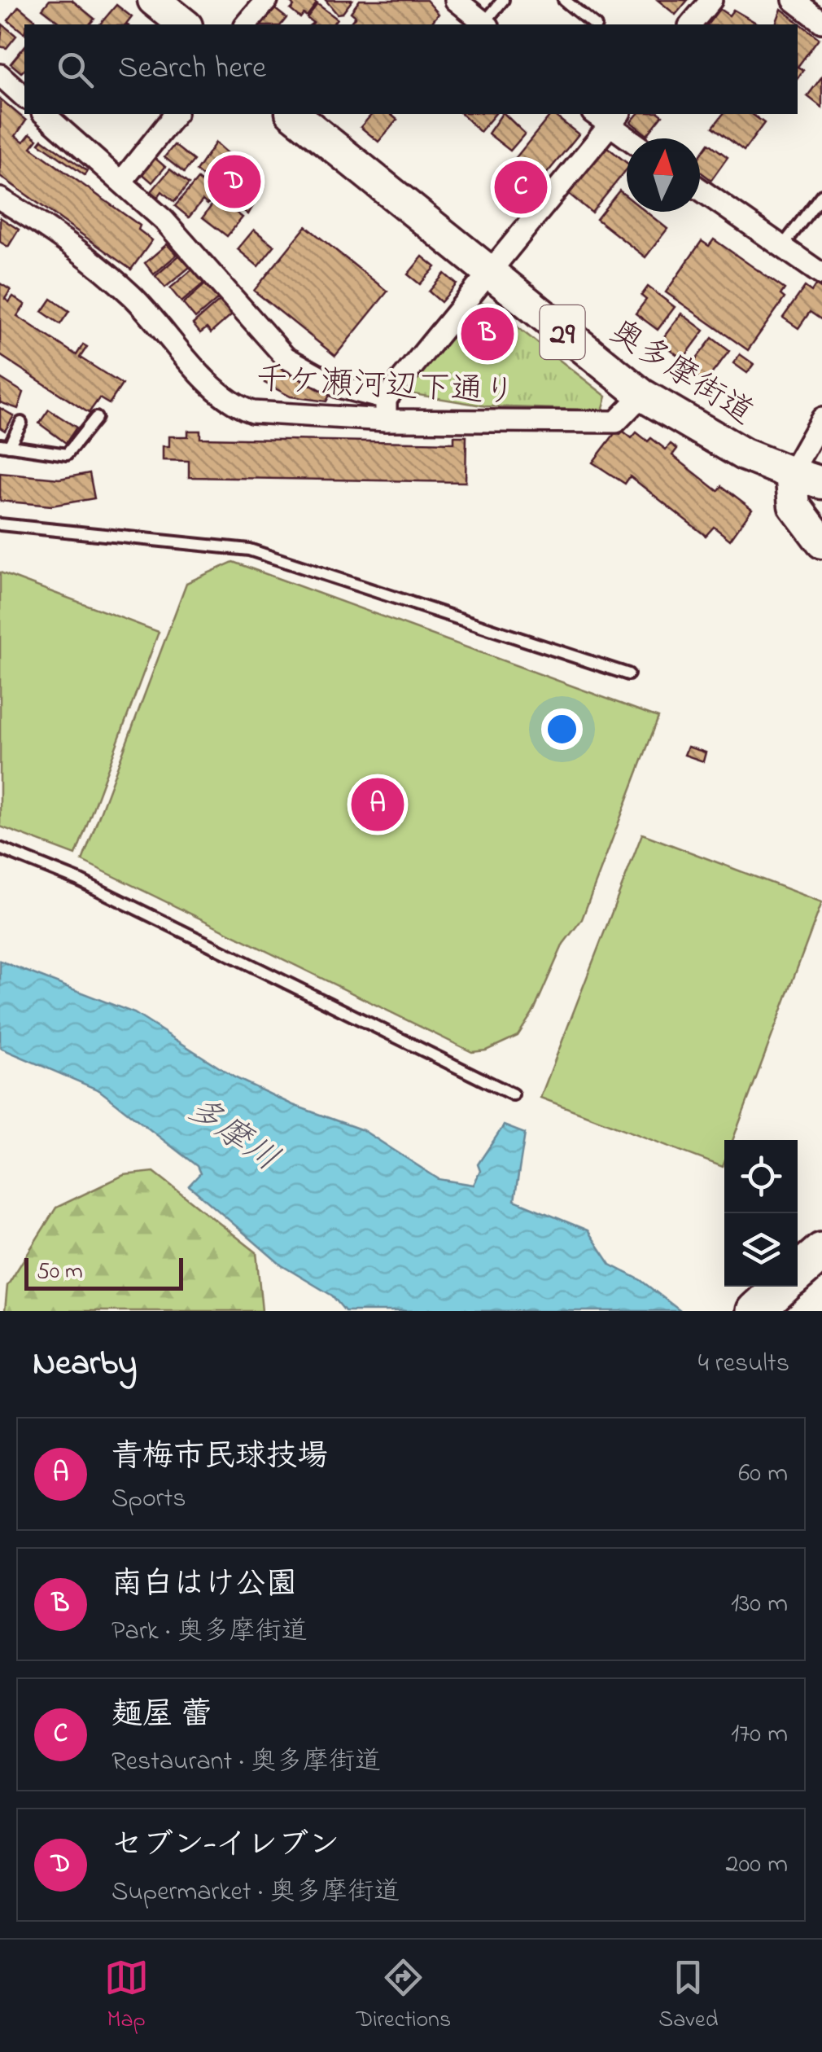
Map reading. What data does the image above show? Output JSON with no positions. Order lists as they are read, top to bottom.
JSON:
{
  "streets": {
    "main road": ["29", "奥多摩街道"],
    "street": ["千ケ瀬河辺下通り"]
  },
  "crossings": [
    ["29", "奥多摩街道"],
    ["奥多摩街道", "千ケ瀬河辺下通り"]
  ],
  "water": ["多摩川"],
  "scale_bar": "50 m",
  "north": "top",
  "page": {
    "search": "Search here",
    "pins": [
      "D",
      "C",
      "B",
      "A"
    ],
    "scale": "50 m",
    "heading": ["Nearby", "4 results"],
    "list": [
      {
        "mark": "A",
        "name": "青梅市民球技場",
        "note": "Sports",
        "value": "60 m"
      },
      {
        "mark": "B",
        "name": "南白はけ公園",
        "note": "Park · 奥多摩街道",
        "value": "130 m"
      },
      {
        "mark": "C",
        "name": "麺屋 蕾",
        "note": "Restaurant · 奥多摩街道",
        "value": "170 m"
      },
      {
        "mark": "D",
        "name": "セブン-イレブン",
        "note": "Supermarket · 奥多摩街道",
        "value": "200 m"
      }
    ],
    "nav": ["Map", "Directions", "Saved"]
  }
}
